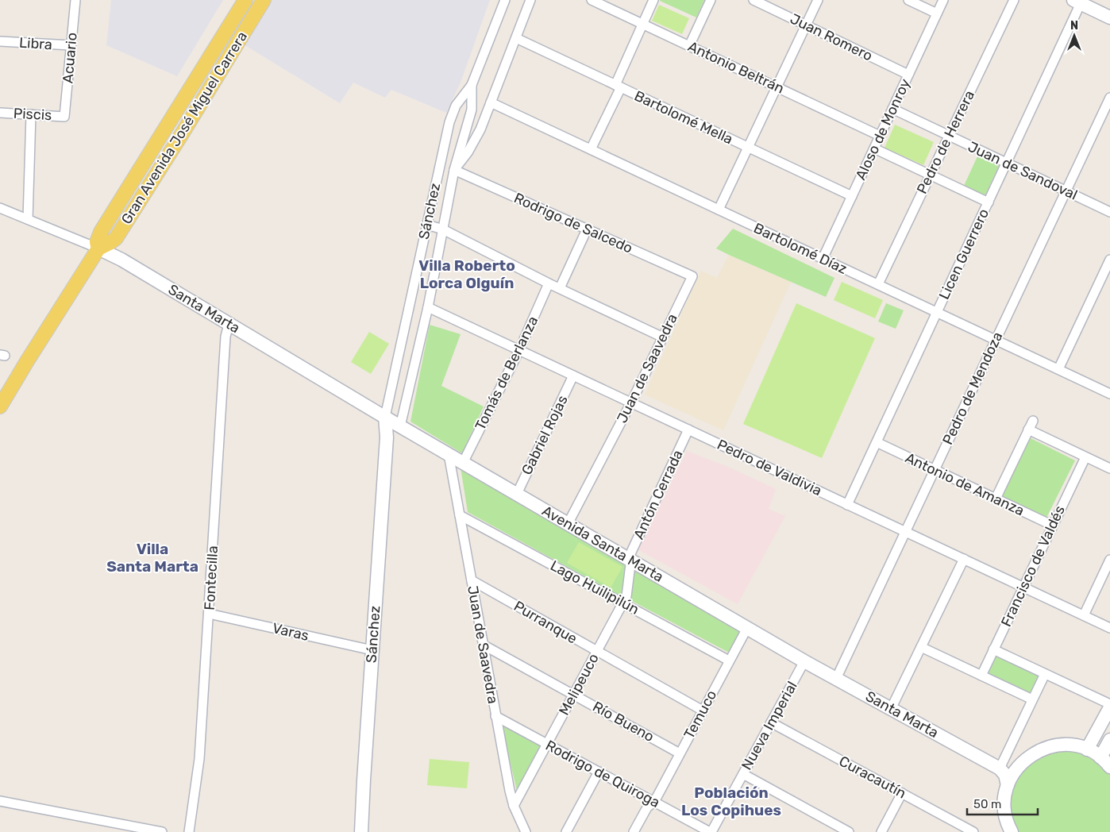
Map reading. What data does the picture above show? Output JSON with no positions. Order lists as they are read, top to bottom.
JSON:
{
  "streets": {
    "main road": ["Gran Avenida José Miguel Carrera"],
    "street": [
      "Juan Romero",
      "Libra",
      "Acuario",
      "Antonio Beltrán",
      "Piscis",
      "Bartolomé Mella",
      "Aloso de Monroy",
      "Pedro de Herrera",
      "Juan de Sandoval",
      "Sánchez",
      "Rodrigo de Salcedo",
      "Bartolomé Díaz",
      "Licen Guerrero",
      "Santa Marta",
      "Juan de Saavedra",
      "Tomás de Berlanza",
      "Pedro de Mendoza",
      "Gabriel Rojas",
      "Pedro de Valdivia",
      "Antonio de Amanza",
      "Antón Cerrada",
      "Avenida Santa Marta",
      "Francisco de Valdés",
      "Fontecilla",
      "Lago Huilipilún",
      "Purranque",
      "Varas",
      "Melipeuco",
      "Temuco",
      "Río Bueno",
      "Nueva Imperial",
      "Rodrigo de Quiroga",
      "Curacautín"
    ]
  },
  "crossings": [
    ["Juan Romero", "Aloso de Monroy"],
    ["Libra", "Acuario"],
    ["Acuario", "Piscis"],
    ["Antonio Beltrán", "Aloso de Monroy"],
    ["Bartolomé Mella", "Aloso de Monroy"],
    ["Bartolomé Mella", "Sánchez"],
    ["Gran Avenida José Miguel Carrera", "Santa Marta"],
    ["Aloso de Monroy", "Juan de Sandoval"],
    ["Aloso de Monroy", "Bartolomé Díaz"],
    ["Pedro de Herrera", "Juan de Sandoval"],
    ["Pedro de Herrera", "Bartolomé Díaz"],
    ["Juan de Sandoval", "Licen Guerrero"],
    ["Juan de Sandoval", "Pedro de Mendoza"],
    ["Sánchez", "Rodrigo de Salcedo"],
    ["Sánchez", "Bartolomé Díaz"],
    ["Sánchez", "Santa Marta"],
    ["Sánchez", "Pedro de Valdivia"],
    ["Sánchez", "Avenida Santa Marta"],
    ["Sánchez", "Varas"],
    ["Rodrigo de Salcedo", "Juan de Saavedra"],
    ["Bartolomé Díaz", "Licen Guerrero"],
    ["Bartolomé Díaz", "Pedro de Mendoza"],
    ["Licen Guerrero", "Pedro de Valdivia"],
    ["Licen Guerrero", "Antonio de Amanza"],
    ["Santa Marta", "Pedro de Mendoza"],
    ["Santa Marta", "Avenida Santa Marta"],
    ["Santa Marta", "Fontecilla"],
    ["Santa Marta", "Nueva Imperial"],
    ["Juan de Saavedra", "Pedro de Valdivia"],
    ["Juan de Saavedra", "Avenida Santa Marta"],
    ["Juan de Saavedra", "Lago Huilipilún"],
    ["Juan de Saavedra", "Purranque"],
    ["Juan de Saavedra", "Melipeuco"],
    ["Juan de Saavedra", "Río Bueno"],
    ["Juan de Saavedra", "Rodrigo de Quiroga"],
    ["Tomás de Berlanza", "Pedro de Valdivia"],
    ["Tomás de Berlanza", "Avenida Santa Marta"],
    ["Pedro de Mendoza", "Pedro de Valdivia"],
    ["Pedro de Mendoza", "Antonio de Amanza"],
    ["Gabriel Rojas", "Pedro de Valdivia"],
    ["Gabriel Rojas", "Avenida Santa Marta"],
    ["Pedro de Valdivia", "Antón Cerrada"],
    ["Pedro de Valdivia", "Francisco de Valdés"],
    ["Antonio de Amanza", "Francisco de Valdés"],
    ["Antón Cerrada", "Avenida Santa Marta"],
    ["Antón Cerrada", "Melipeuco"],
    ["Avenida Santa Marta", "Melipeuco"],
    ["Avenida Santa Marta", "Temuco"],
    ["Avenida Santa Marta", "Nueva Imperial"],
    ["Fontecilla", "Varas"],
    ["Lago Huilipilún", "Melipeuco"],
    ["Lago Huilipilún", "Temuco"],
    ["Purranque", "Melipeuco"],
    ["Purranque", "Temuco"],
    ["Melipeuco", "Río Bueno"],
    ["Melipeuco", "Rodrigo de Quiroga"],
    ["Temuco", "Río Bueno"],
    ["Temuco", "Rodrigo de Quiroga"],
    ["Nueva Imperial", "Rodrigo de Quiroga"],
    ["Nueva Imperial", "Curacautín"]
  ],
  "districts": ["Villa Roberto Lorca Olguín", "Villa Santa Marta", "Población Los Copihues"],
  "scale_bar": "50 m",
  "north": "top"
}
